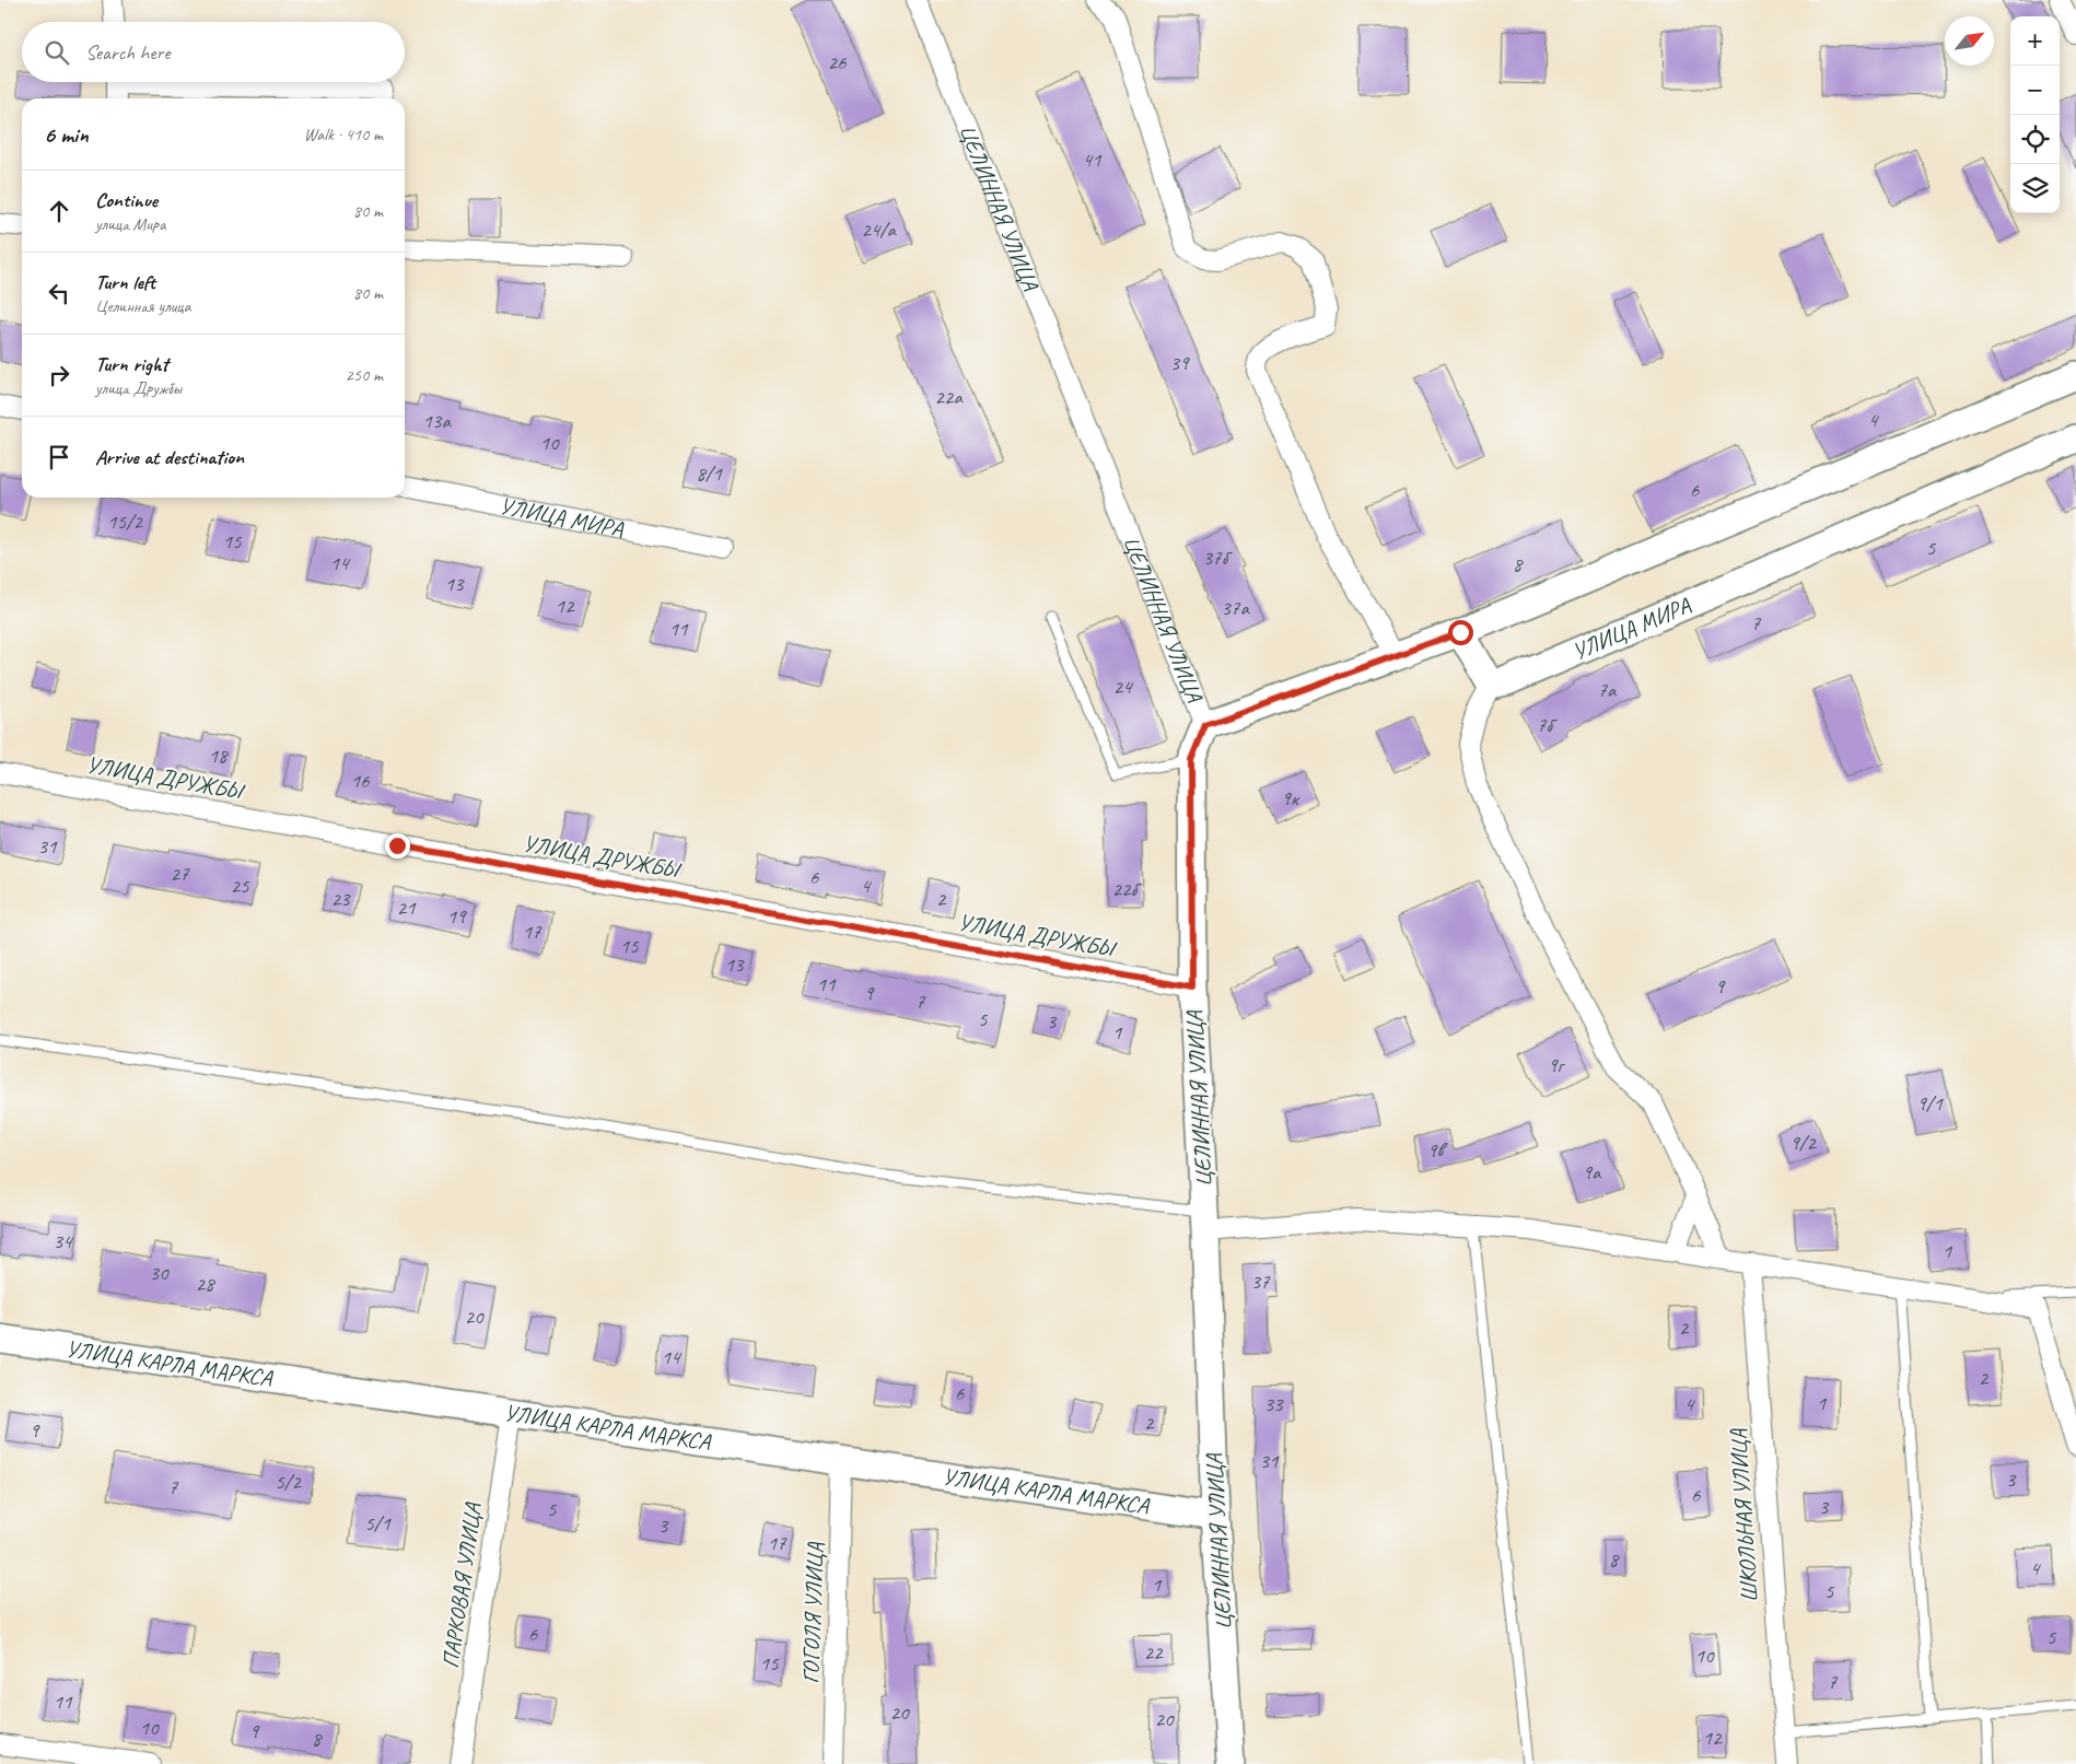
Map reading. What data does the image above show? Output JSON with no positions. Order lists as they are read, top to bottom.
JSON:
{
  "streets": {
    "street": [
      "ЦЕЛИННАЯ УЛИЦА",
      "УЛИЦА МИРА",
      "УЛИЦА ДРУЖБЫ",
      "УЛИЦА КАРЛА МАРКСА",
      "ШКОЛЬНАЯ УЛИЦА",
      "ПАРКОВАЯ УЛИЦА",
      "ГОГОЛЯ УЛИЦА"
    ]
  },
  "crossings": [
    ["ЦЕЛИННАЯ УЛИЦА", "УЛИЦА ДРУЖБЫ"],
    ["ЦЕЛИННАЯ УЛИЦА", "УЛИЦА КАРЛА МАРКСА"],
    ["УЛИЦА КАРЛА МАРКСА", "ПАРКОВАЯ УЛИЦА"],
    ["УЛИЦА КАРЛА МАРКСА", "ГОГОЛЯ УЛИЦА"]
  ],
  "house_numbers": [
    "26",
    "41",
    "24/а",
    "39",
    "22а",
    "4",
    "13а",
    "10",
    "8/1",
    "6",
    "15/2",
    "15",
    "5",
    "37б",
    "14",
    "8",
    "13",
    "12",
    "37а",
    "7",
    "11",
    "24",
    "7а",
    "7б",
    "18",
    "16",
    "9к",
    "31",
    "27",
    "6",
    "25",
    "4",
    "22б",
    "23",
    "2",
    "21",
    "19",
    "17",
    "15",
    "13",
    "11",
    "9",
    "9",
    "7",
    "5",
    "3",
    "1",
    "9г",
    "9/1",
    "9/2",
    "9в",
    "9а",
    "34",
    "1",
    "30",
    "37",
    "28",
    "20",
    "2",
    "14",
    "2",
    "6",
    "1",
    "33",
    "4",
    "2",
    "9",
    "31",
    "3",
    "5/2",
    "7",
    "6",
    "3",
    "5",
    "5/1",
    "3",
    "17",
    "8",
    "4",
    "1",
    "5",
    "6",
    "5",
    "22",
    "10",
    "15",
    "7",
    "11",
    "20",
    "20",
    "10",
    "9",
    "12",
    "8"
  ],
  "north": "top right",
  "page": {
    "map_buttons": ["+", "−"],
    "search": "Search here",
    "heading": ["6 min", "Walk · 410 m"],
    "list": [
      ["Continue", "улица Мира", "80 m"],
      ["Turn left", "Целинная улица", "80 m"],
      ["Turn right", "улица Дружбы", "250 m"],
      "Arrive at destination"
    ]
  }
}
